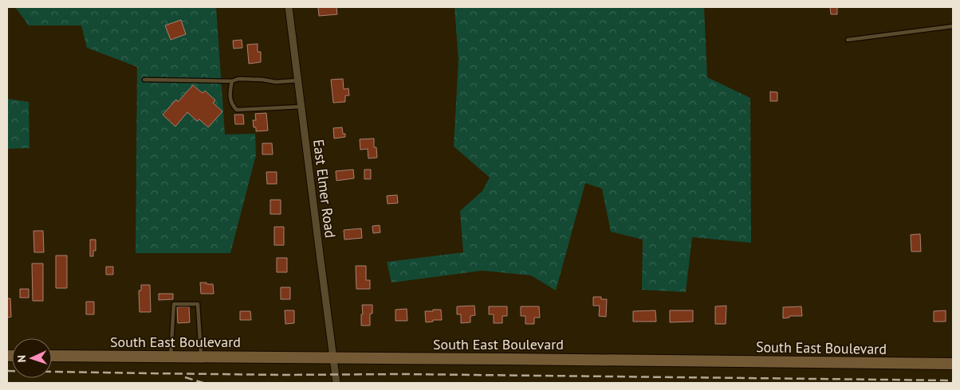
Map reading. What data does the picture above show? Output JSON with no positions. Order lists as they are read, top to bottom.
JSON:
{
  "streets": {
    "main road": ["South East Boulevard"],
    "street": ["East Elmer Road"]
  },
  "crossings": [
    ["East Elmer Road", "South East Boulevard"]
  ],
  "north": "left"
}
